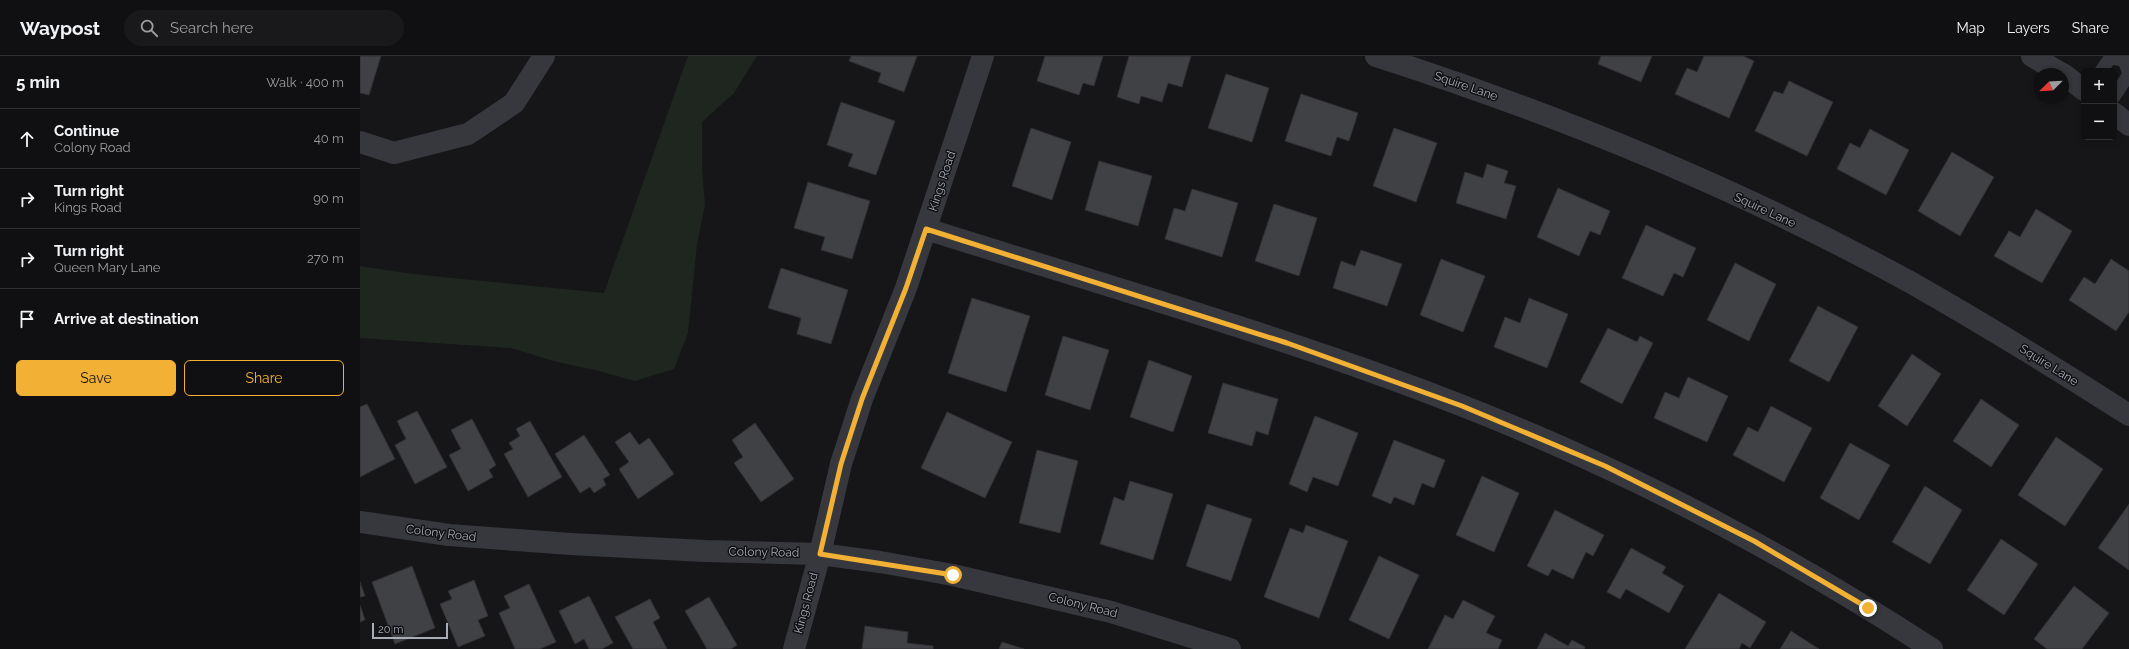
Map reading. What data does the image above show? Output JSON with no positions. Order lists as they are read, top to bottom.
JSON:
{
  "streets": {
    "street": ["Squire Lane", "Kings Road", "Colony Road"]
  },
  "crossings": [
    ["Kings Road", "Colony Road"]
  ],
  "scale_bar": "20 m",
  "north": "bottom left",
  "page": {
    "header": "Waypost",
    "search": "Search here",
    "nav": ["Map", "Layers", "Share"],
    "heading": ["5 min", "Walk · 400 m"],
    "map_buttons": ["+", "−"],
    "list": [
      ["Continue", "Colony Road", "40 m"],
      ["Turn right", "Kings Road", "90 m"],
      ["Turn right", "Queen Mary Lane", "270 m"],
      "Arrive at destination"
    ],
    "buttons": ["Save", "Share"],
    "scale": "20 m"
  }
}
